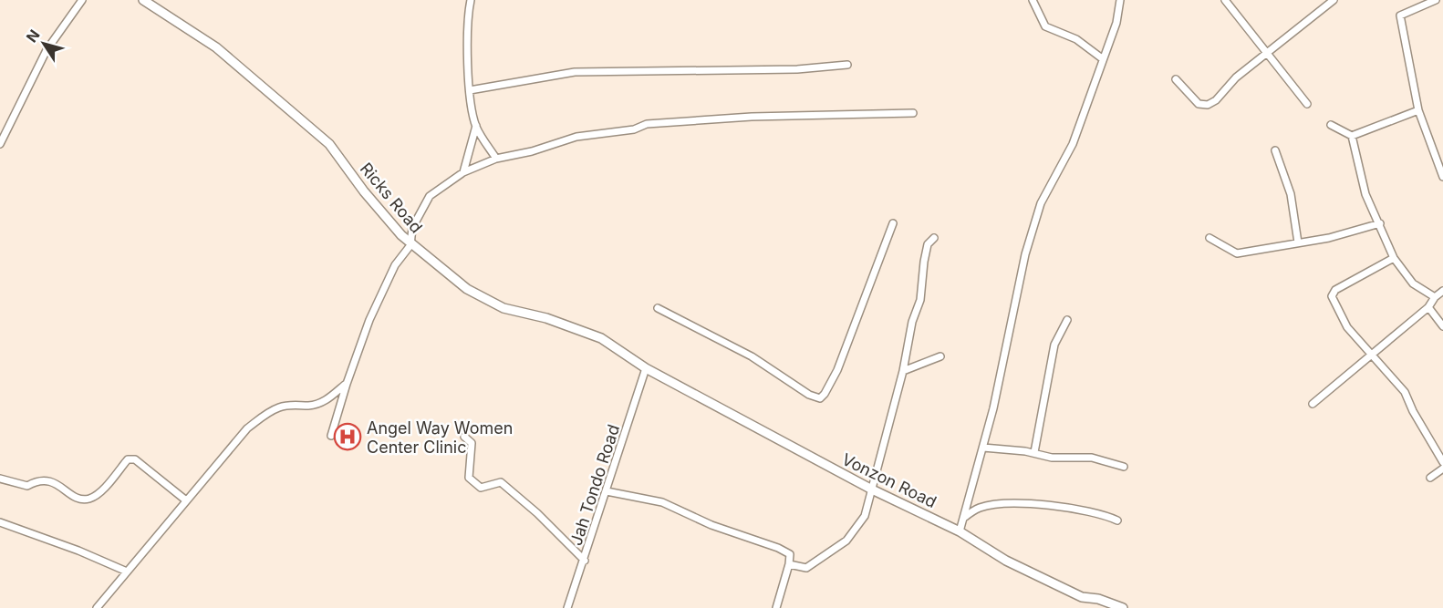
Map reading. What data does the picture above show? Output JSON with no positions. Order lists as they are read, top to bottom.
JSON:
{
  "streets": {
    "street": ["Ricks Road", "Vonzon Road", "Jah Tondo Road"]
  },
  "crossings": [
    ["Ricks Road", "Vonzon Road"],
    ["Ricks Road", "Jah Tondo Road"],
    ["Vonzon Road", "Jah Tondo Road"]
  ],
  "places": {
    "hospital": ["Angel Way Women Center Clinic"]
  },
  "north": "top left"
}
